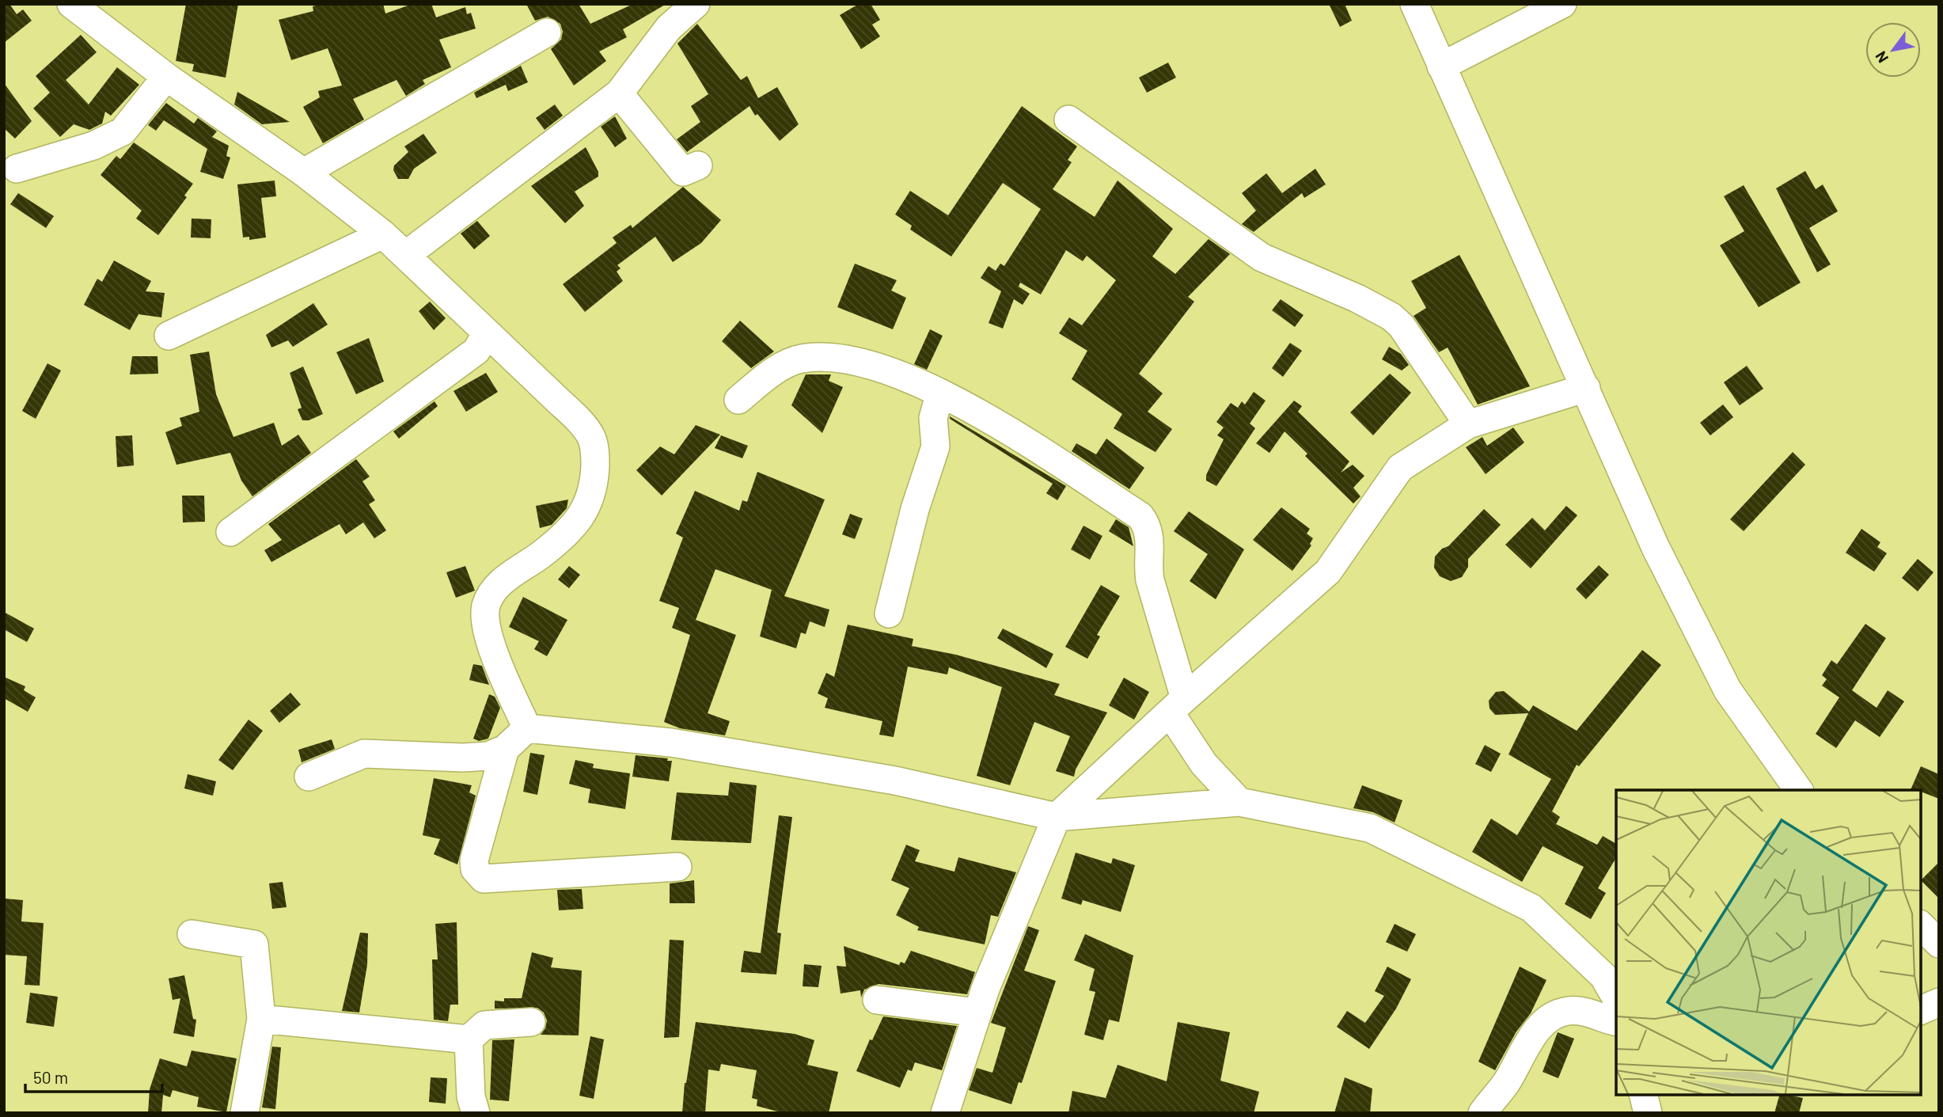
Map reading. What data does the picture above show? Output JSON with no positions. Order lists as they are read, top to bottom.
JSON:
{
  "scale_bar": "50 m",
  "north": "bottom left"
}
